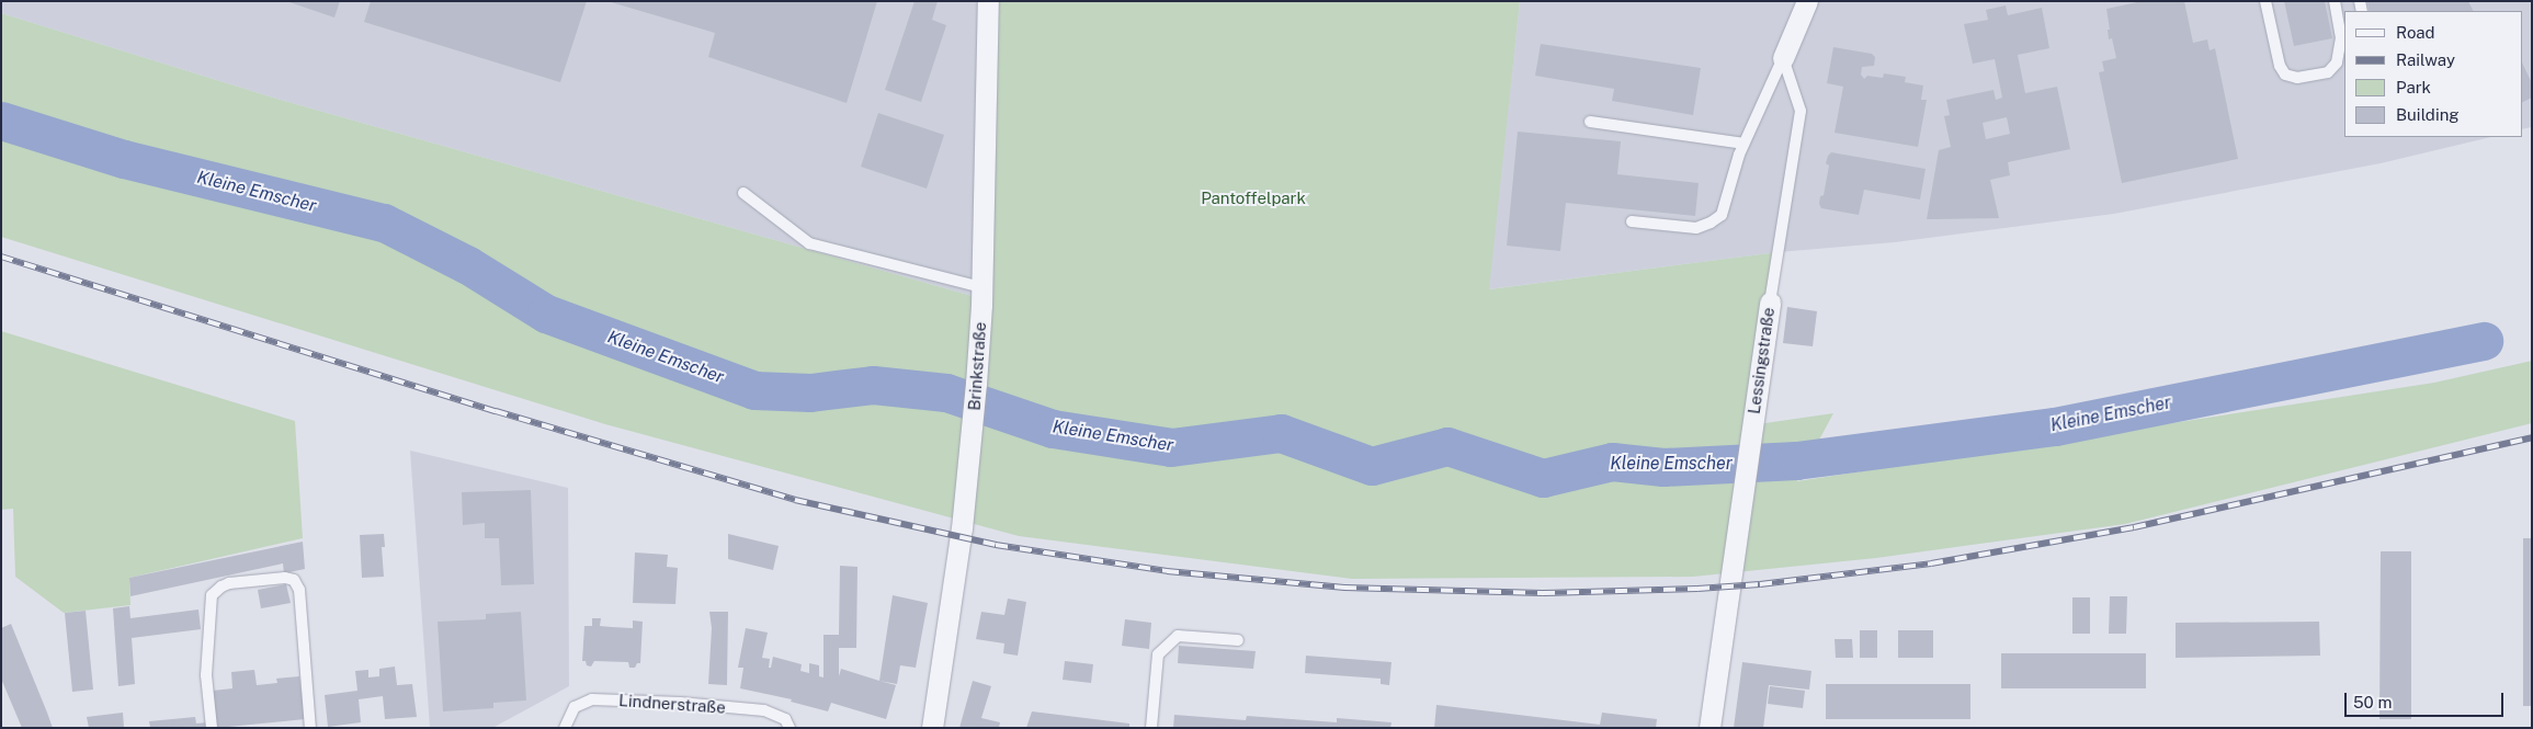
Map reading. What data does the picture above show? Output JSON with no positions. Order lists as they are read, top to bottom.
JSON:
{
  "streets": {
    "street": ["Lessingstraße", "Brinkstraße"],
    "lane": ["Lindnerstraße"]
  },
  "water": ["Kleine Emscher"],
  "parks": ["Pantoffelpark"],
  "legend": [
    "Road",
    "Railway",
    "Park",
    "Building"
  ],
  "scale_bar": "50 m"
}
